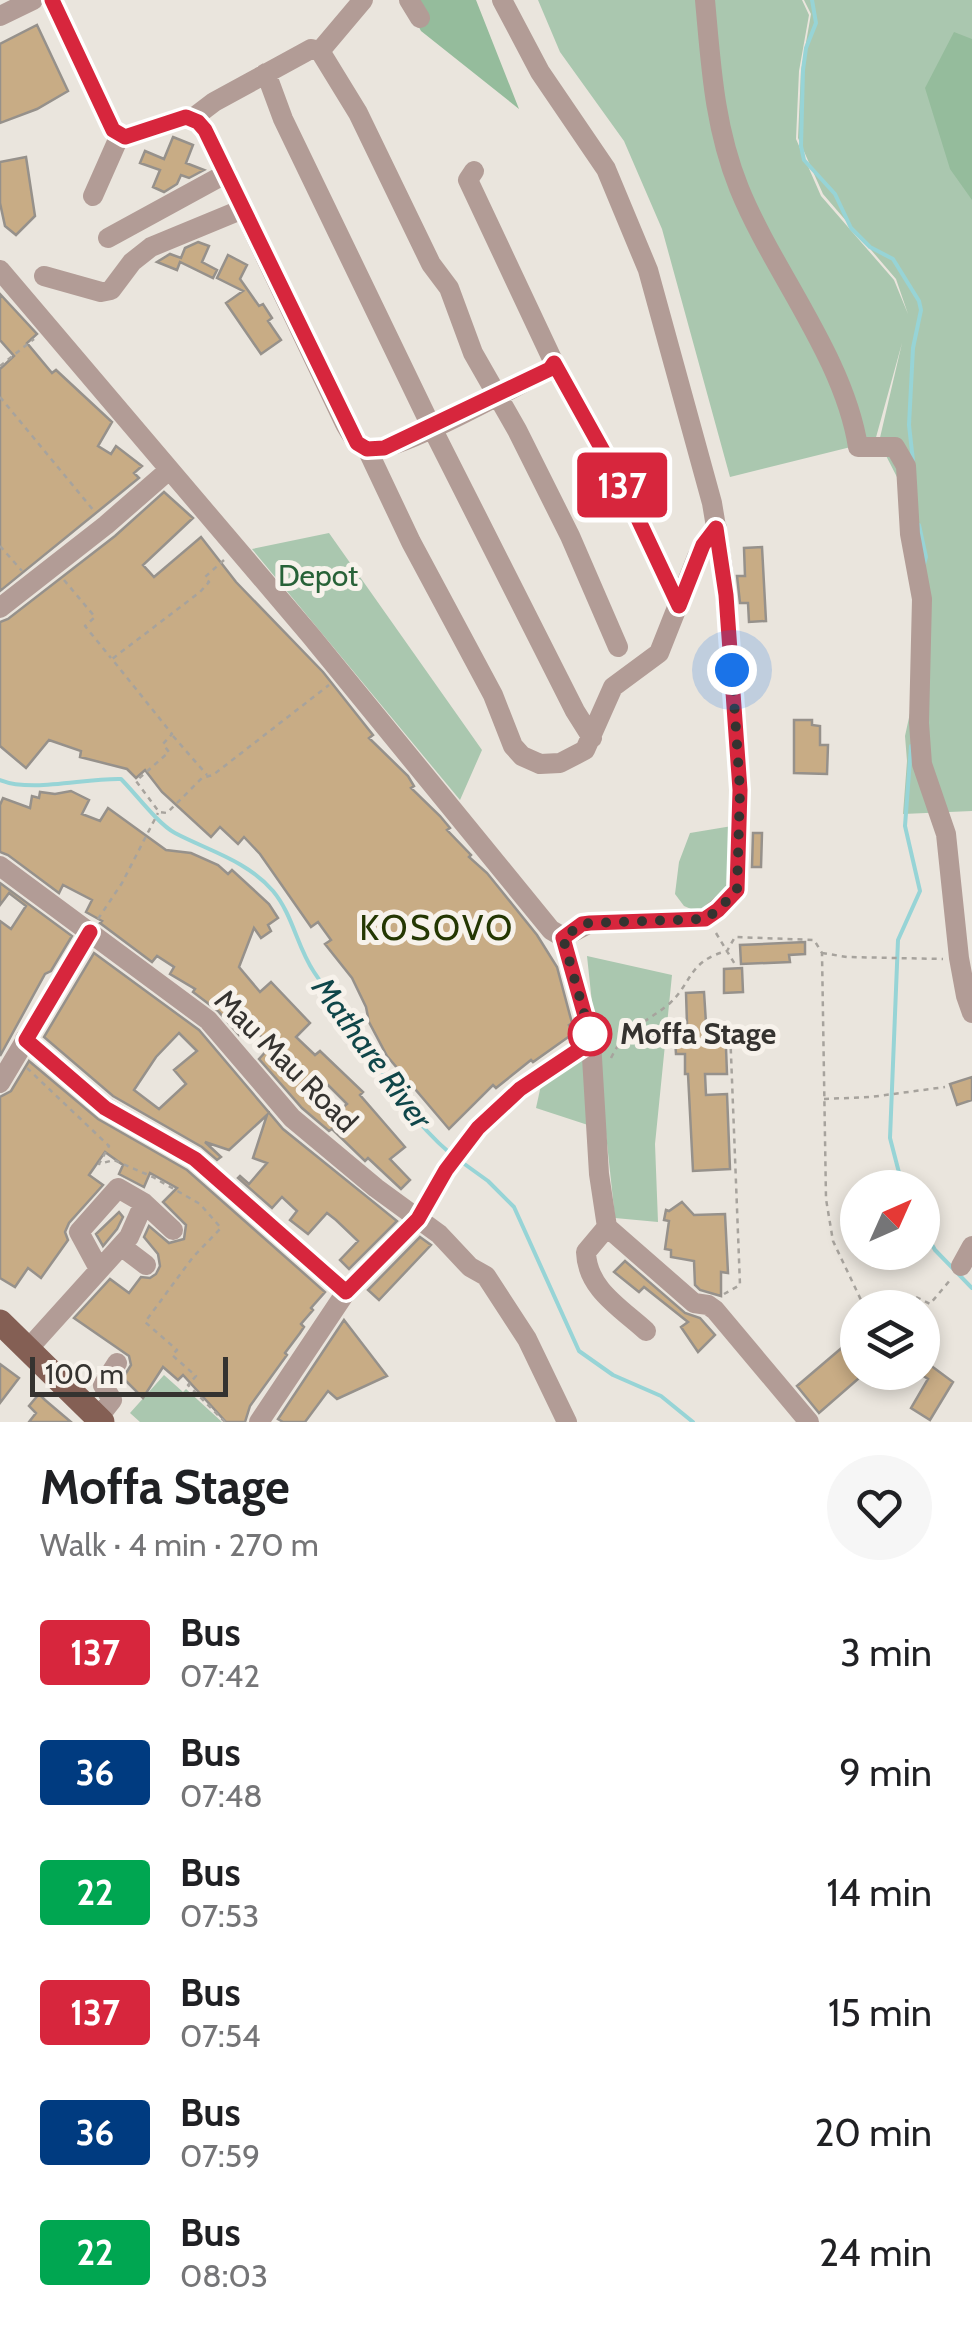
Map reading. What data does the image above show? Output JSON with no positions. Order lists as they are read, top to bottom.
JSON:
{
  "streets": {
    "street": ["Mau Mau Road"]
  },
  "districts": ["KOSOVO"],
  "water": ["Mathare River"],
  "parks": ["Depot"],
  "places": ["Moffa Stage"],
  "lines": ["bus line 137"],
  "scale_bar": "100 m",
  "north": "top right",
  "page": {
    "on_map": "137",
    "scale": "100 m",
    "heading": ["Moffa Stage", "Walk · 4 min · 270 m"],
    "list": [
      {
        "mark": "137",
        "name": "Bus",
        "note": "07:42",
        "value": "3 min"
      },
      {
        "mark": "36",
        "name": "Bus",
        "note": "07:48",
        "value": "9 min"
      },
      {
        "mark": "22",
        "name": "Bus",
        "note": "07:53",
        "value": "14 min"
      },
      {
        "mark": "137",
        "name": "Bus",
        "note": "07:54",
        "value": "15 min"
      },
      {
        "mark": "36",
        "name": "Bus",
        "note": "07:59",
        "value": "20 min"
      },
      {
        "mark": "22",
        "name": "Bus",
        "note": "08:03",
        "value": "24 min"
      }
    ]
  }
}
